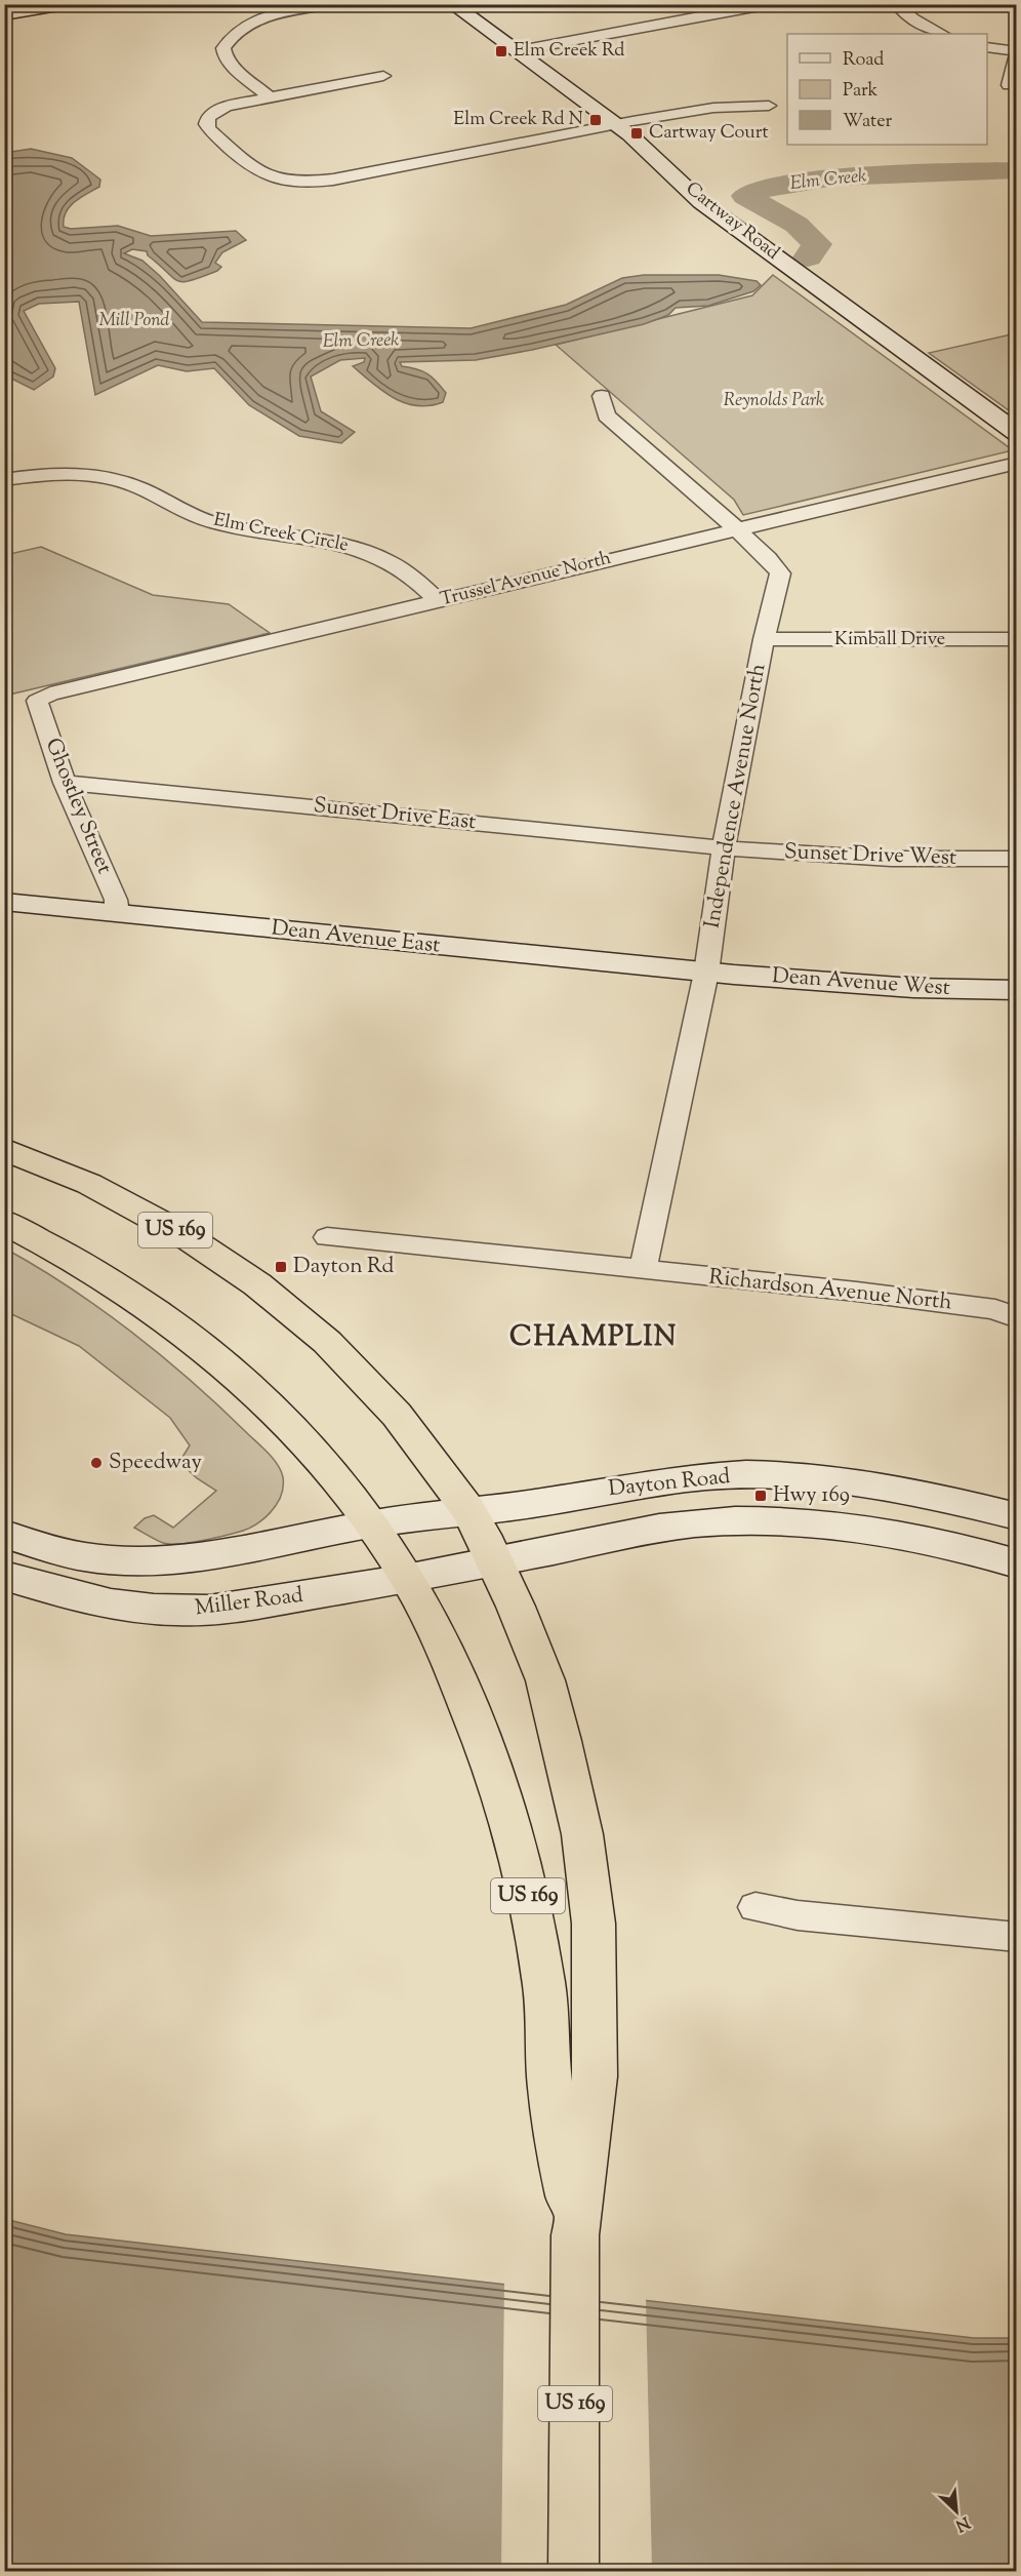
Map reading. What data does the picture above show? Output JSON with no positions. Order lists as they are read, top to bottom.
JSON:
{
  "streets": {
    "highway": ["US 169"],
    "street": [
      "Cartway Road",
      "Elm Creek Circle",
      "Trussel Avenue North",
      "Kimball Drive",
      "Independence Avenue North",
      "Ghostley Street",
      "Sunset Drive East",
      "Sunset Drive West",
      "Dean Avenue East",
      "Dean Avenue West",
      "Richardson Avenue North",
      "Dayton Road",
      "Miller Road"
    ]
  },
  "crossings": [
    ["Elm Creek Circle", "Trussel Avenue North"],
    ["Trussel Avenue North", "Independence Avenue North"],
    ["Trussel Avenue North", "Ghostley Street"],
    ["Kimball Drive", "Independence Avenue North"],
    ["Independence Avenue North", "Sunset Drive East"],
    ["Independence Avenue North", "Sunset Drive West"],
    ["Independence Avenue North", "Dean Avenue East"],
    ["Independence Avenue North", "Dean Avenue West"],
    ["Independence Avenue North", "Richardson Avenue North"],
    ["Ghostley Street", "Sunset Drive East"],
    ["Ghostley Street", "Dean Avenue East"],
    ["Sunset Drive East", "Sunset Drive West"],
    ["Dean Avenue East", "Dean Avenue West"],
    ["US 169", "Dayton Road"],
    ["US 169", "Miller Road"],
    ["Dayton Road", "Miller Road"]
  ],
  "districts": ["CHAMPLIN"],
  "water": ["Elm Creek", "Mill Pond"],
  "parks": ["Reynolds Park"],
  "places": {
    "transit": [
      "Elm Creek Rd",
      "Elm Creek Rd N",
      "Cartway Court",
      "Dayton Rd",
      "Hwy 169"
    ],
    "other": ["Speedway"]
  },
  "legend": ["Road", "Park", "Water"],
  "north": "bottom right"
}
